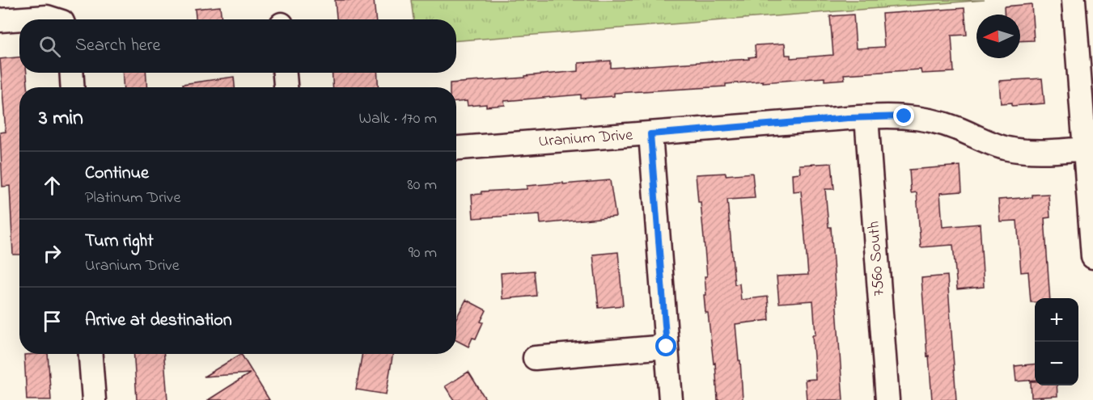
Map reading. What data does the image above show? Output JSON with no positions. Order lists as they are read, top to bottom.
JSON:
{
  "streets": {
    "street": ["Uranium Drive", "7560 South"]
  },
  "crossings": [
    ["Uranium Drive", "7560 South"]
  ],
  "north": "left",
  "page": {
    "search": "Search here",
    "heading": ["3 min", "Walk · 170 m"],
    "list": [
      ["Continue", "Platinum Drive", "80 m"],
      ["Turn right", "Uranium Drive", "90 m"],
      "Arrive at destination"
    ],
    "map_buttons": ["+", "−"]
  }
}
